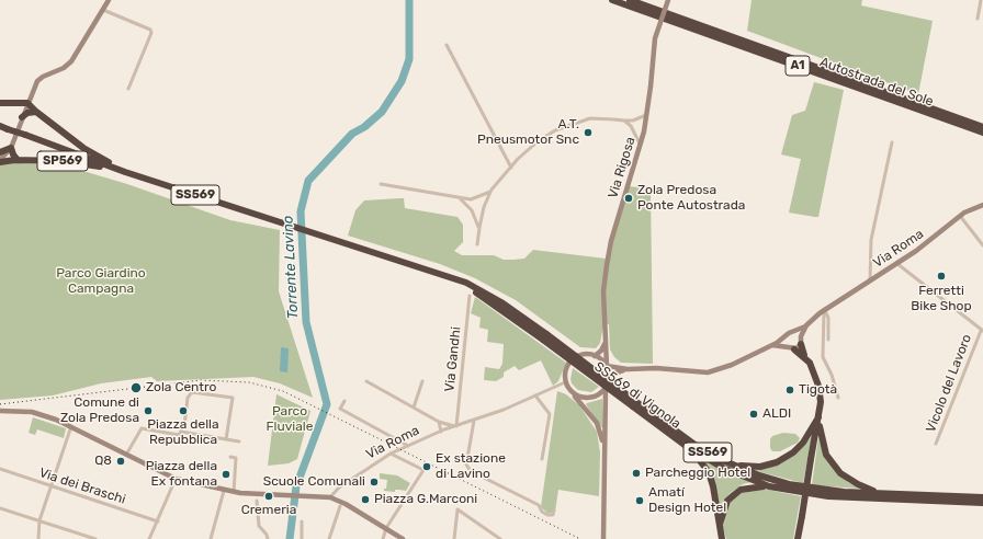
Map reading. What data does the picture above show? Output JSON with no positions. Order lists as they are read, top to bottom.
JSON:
{
  "streets": {
    "highway": [
      "A1",
      "Autostrada del Sole",
      "SP569",
      "SS569",
      "SS569 di Vignola"
    ],
    "main road": ["Via Rigosa", "Via Roma"],
    "street": ["Via Gandhi", "Vicolo del Lavoro", "Via dei Braschi"]
  },
  "crossings": [
    ["SP569", "SS569 di Vignola"],
    ["Via Rigosa", "Via Roma"],
    ["Via Roma", "Via Gandhi"]
  ],
  "water": ["Torrente Lavino"],
  "parks": ["Parco Giardino Campagna", "Parco Fluviale"],
  "places": [
    "A.T. Pneusmotor Snc",
    "Zola Predosa Ponte Autostrada",
    "Ferretti Bike Shop",
    "Zola Centro",
    "Tigotà",
    "Comune di Zola Predosa",
    "Piazza della Repubblica",
    "ALDI",
    "Q8",
    "Ex stazione di Lavino",
    "Parcheggio Hotel",
    "Piazza della Ex fontana",
    "Scuole Comunali",
    "Cremeria",
    "Piazza G.Marconi",
    "Amatí Design Hotel"
  ]
}
